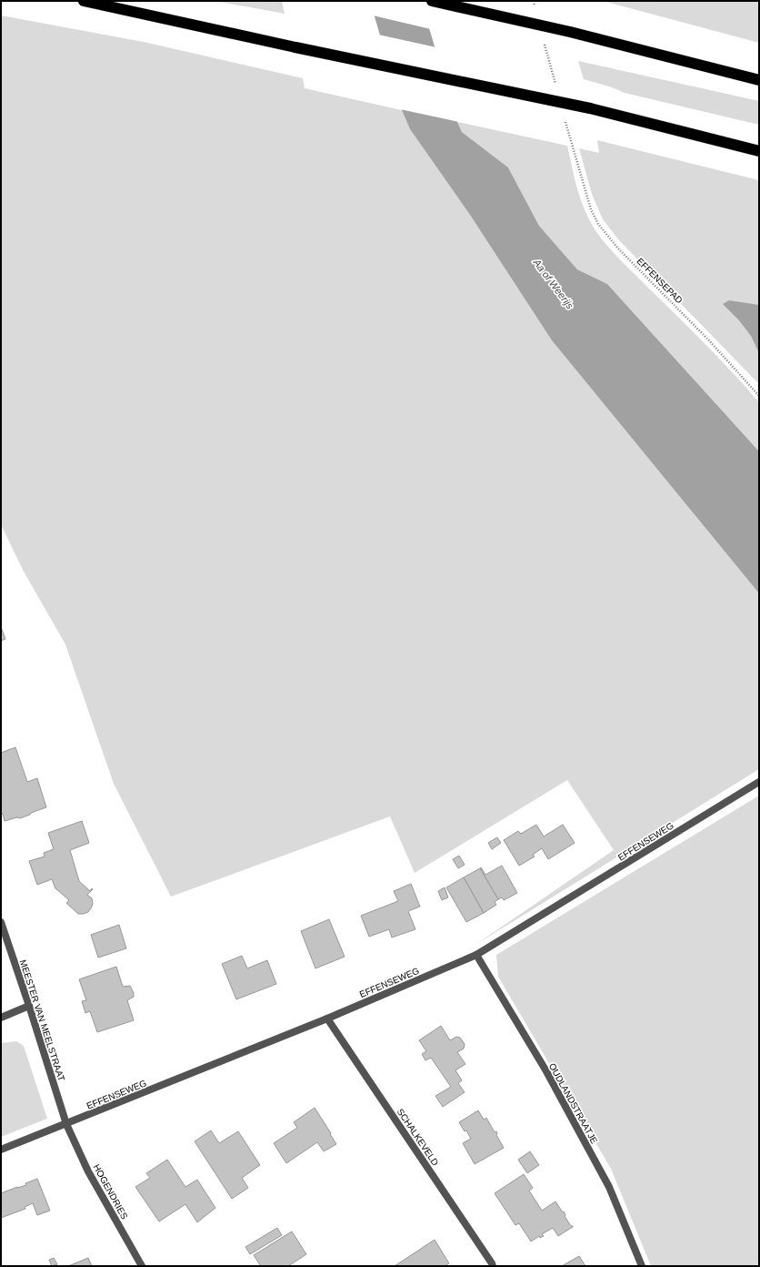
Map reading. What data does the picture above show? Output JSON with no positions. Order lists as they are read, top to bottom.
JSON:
{
  "streets": {
    "street": [
      "EFFENSEWEG",
      "MEESTER VAN MEELSTRAAT",
      "OUDLANDSTRAATJE",
      "SCHALKEVELD",
      "HOGENDRIES"
    ],
    "path": ["EFFENSEPAD"]
  },
  "crossings": [
    ["EFFENSEWEG", "MEESTER VAN MEELSTRAAT"],
    ["EFFENSEWEG", "OUDLANDSTRAATJE"],
    ["EFFENSEWEG", "SCHALKEVELD"],
    ["EFFENSEWEG", "HOGENDRIES"],
    ["MEESTER VAN MEELSTRAAT", "HOGENDRIES"]
  ],
  "water": ["Aa of Weerijs"]
}
